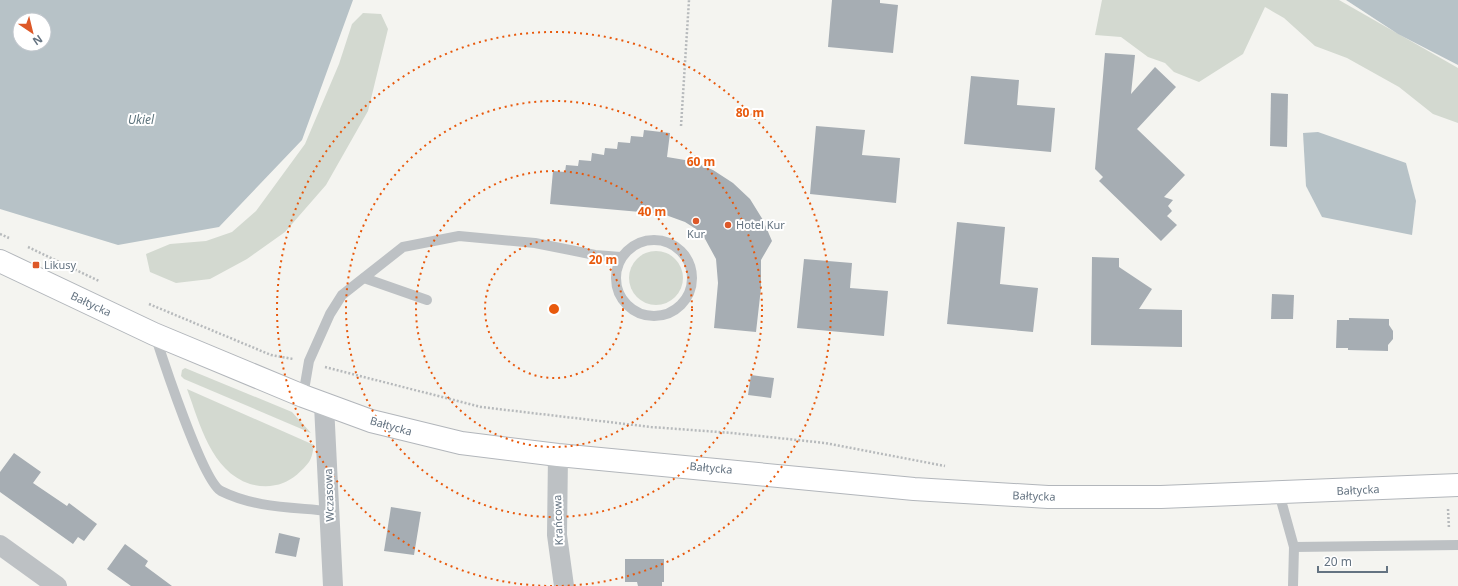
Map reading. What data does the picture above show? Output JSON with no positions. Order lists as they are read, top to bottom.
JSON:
{
  "streets": {
    "main road": ["Bałtycka"],
    "street": ["Wczasowa", "Krańcowa"]
  },
  "crossings": [
    ["Bałtycka", "Wczasowa"],
    ["Bałtycka", "Krańcowa"]
  ],
  "water": ["Ukiel"],
  "places": {
    "other": ["Kur", "Hotel Kur"],
    "transit": ["Likusy"]
  },
  "scale_bar": "20 m",
  "north": "bottom right",
  "rings": [
    "80 m",
    "60 m",
    "40 m",
    "20 m"
  ]
}
